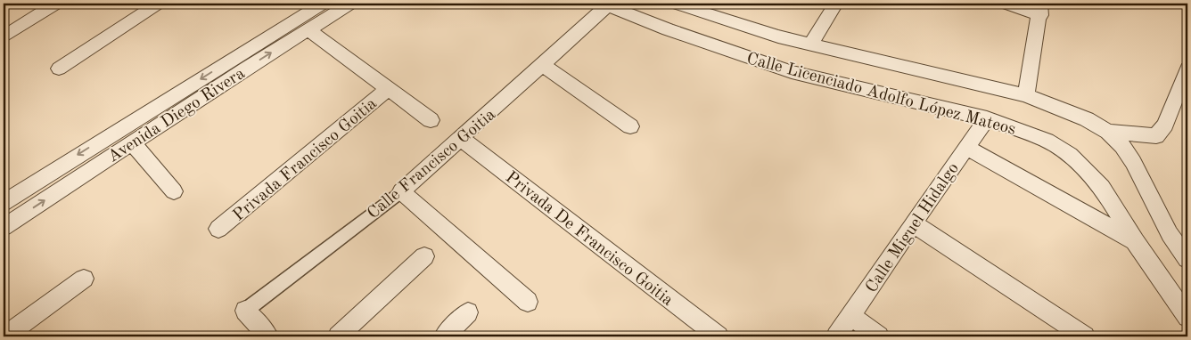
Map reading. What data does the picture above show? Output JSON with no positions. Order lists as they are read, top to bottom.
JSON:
{
  "streets": {
    "street": [
      "Calle Licenciado Adolfo López Mateos",
      "Avenida Diego Rivera",
      "Privada Francisco Goitia",
      "Calle Francisco Goitia",
      "Calle Miguel Hidalgo",
      "Privada De Francisco Goitia"
    ]
  },
  "crossings": [
    ["Calle Licenciado Adolfo López Mateos", "Calle Francisco Goitia"],
    ["Calle Licenciado Adolfo López Mateos", "Calle Miguel Hidalgo"],
    ["Calle Francisco Goitia", "Privada De Francisco Goitia"]
  ]
}
